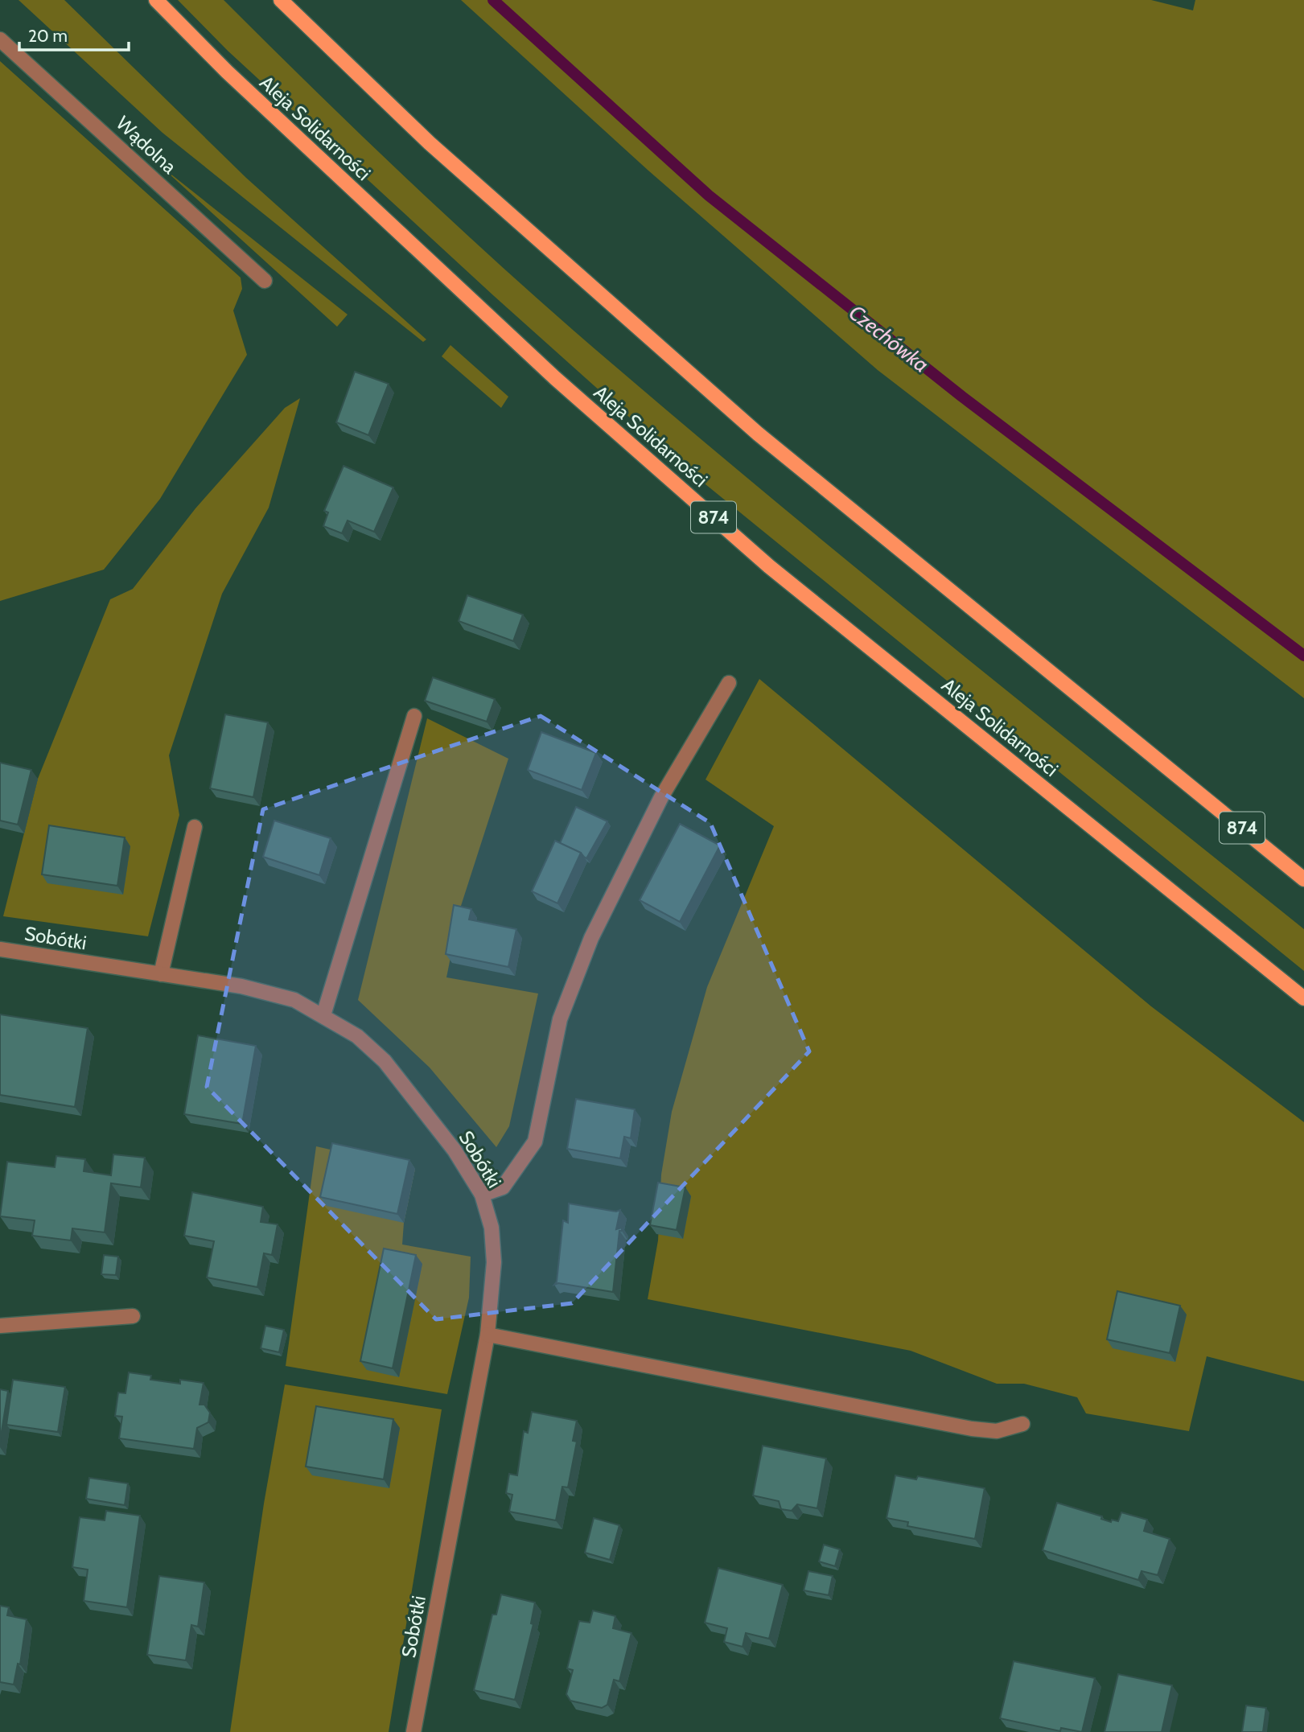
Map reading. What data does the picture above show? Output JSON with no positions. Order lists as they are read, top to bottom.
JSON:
{
  "streets": {
    "main road": ["Aleja Solidarności", "874"],
    "street": ["Wądolna", "Sobótki"]
  },
  "water": ["Czechówka"],
  "scale_bar": "20 m"
}
